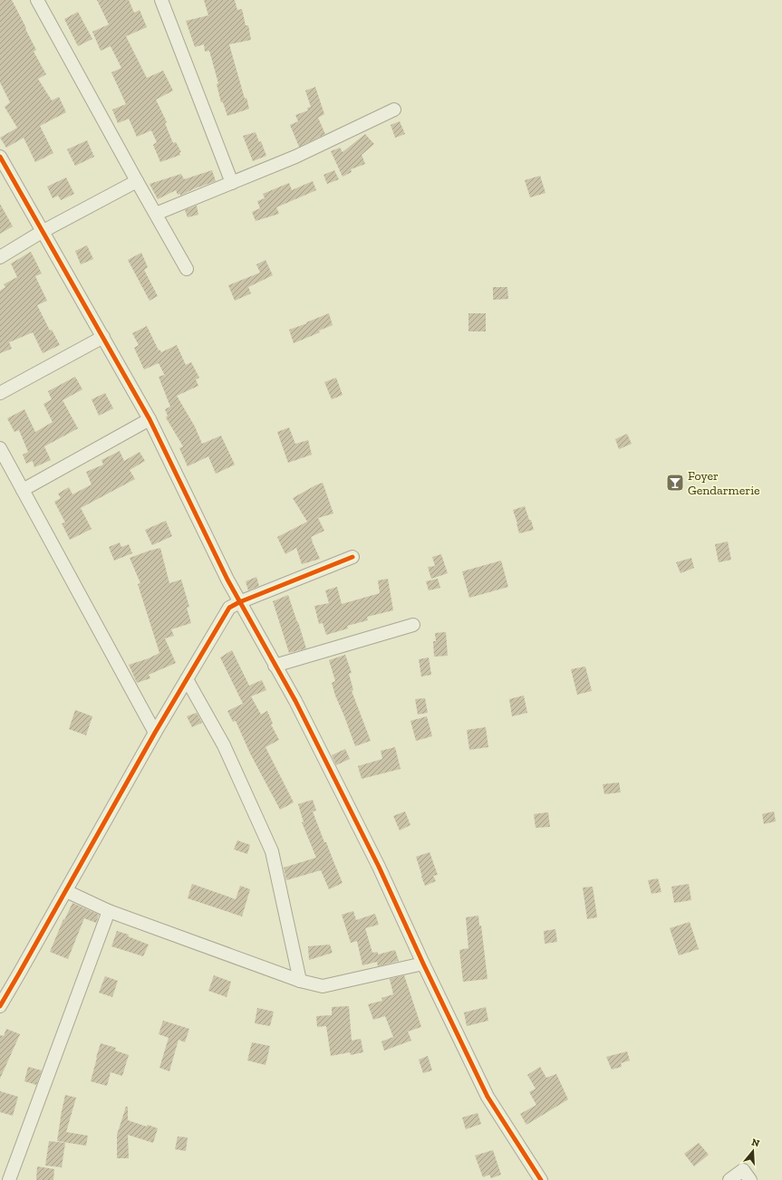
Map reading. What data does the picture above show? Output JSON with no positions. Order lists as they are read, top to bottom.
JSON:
{
  "places": {
    "bar": ["Foyer Gendarmerie"]
  },
  "north": "top"
}
